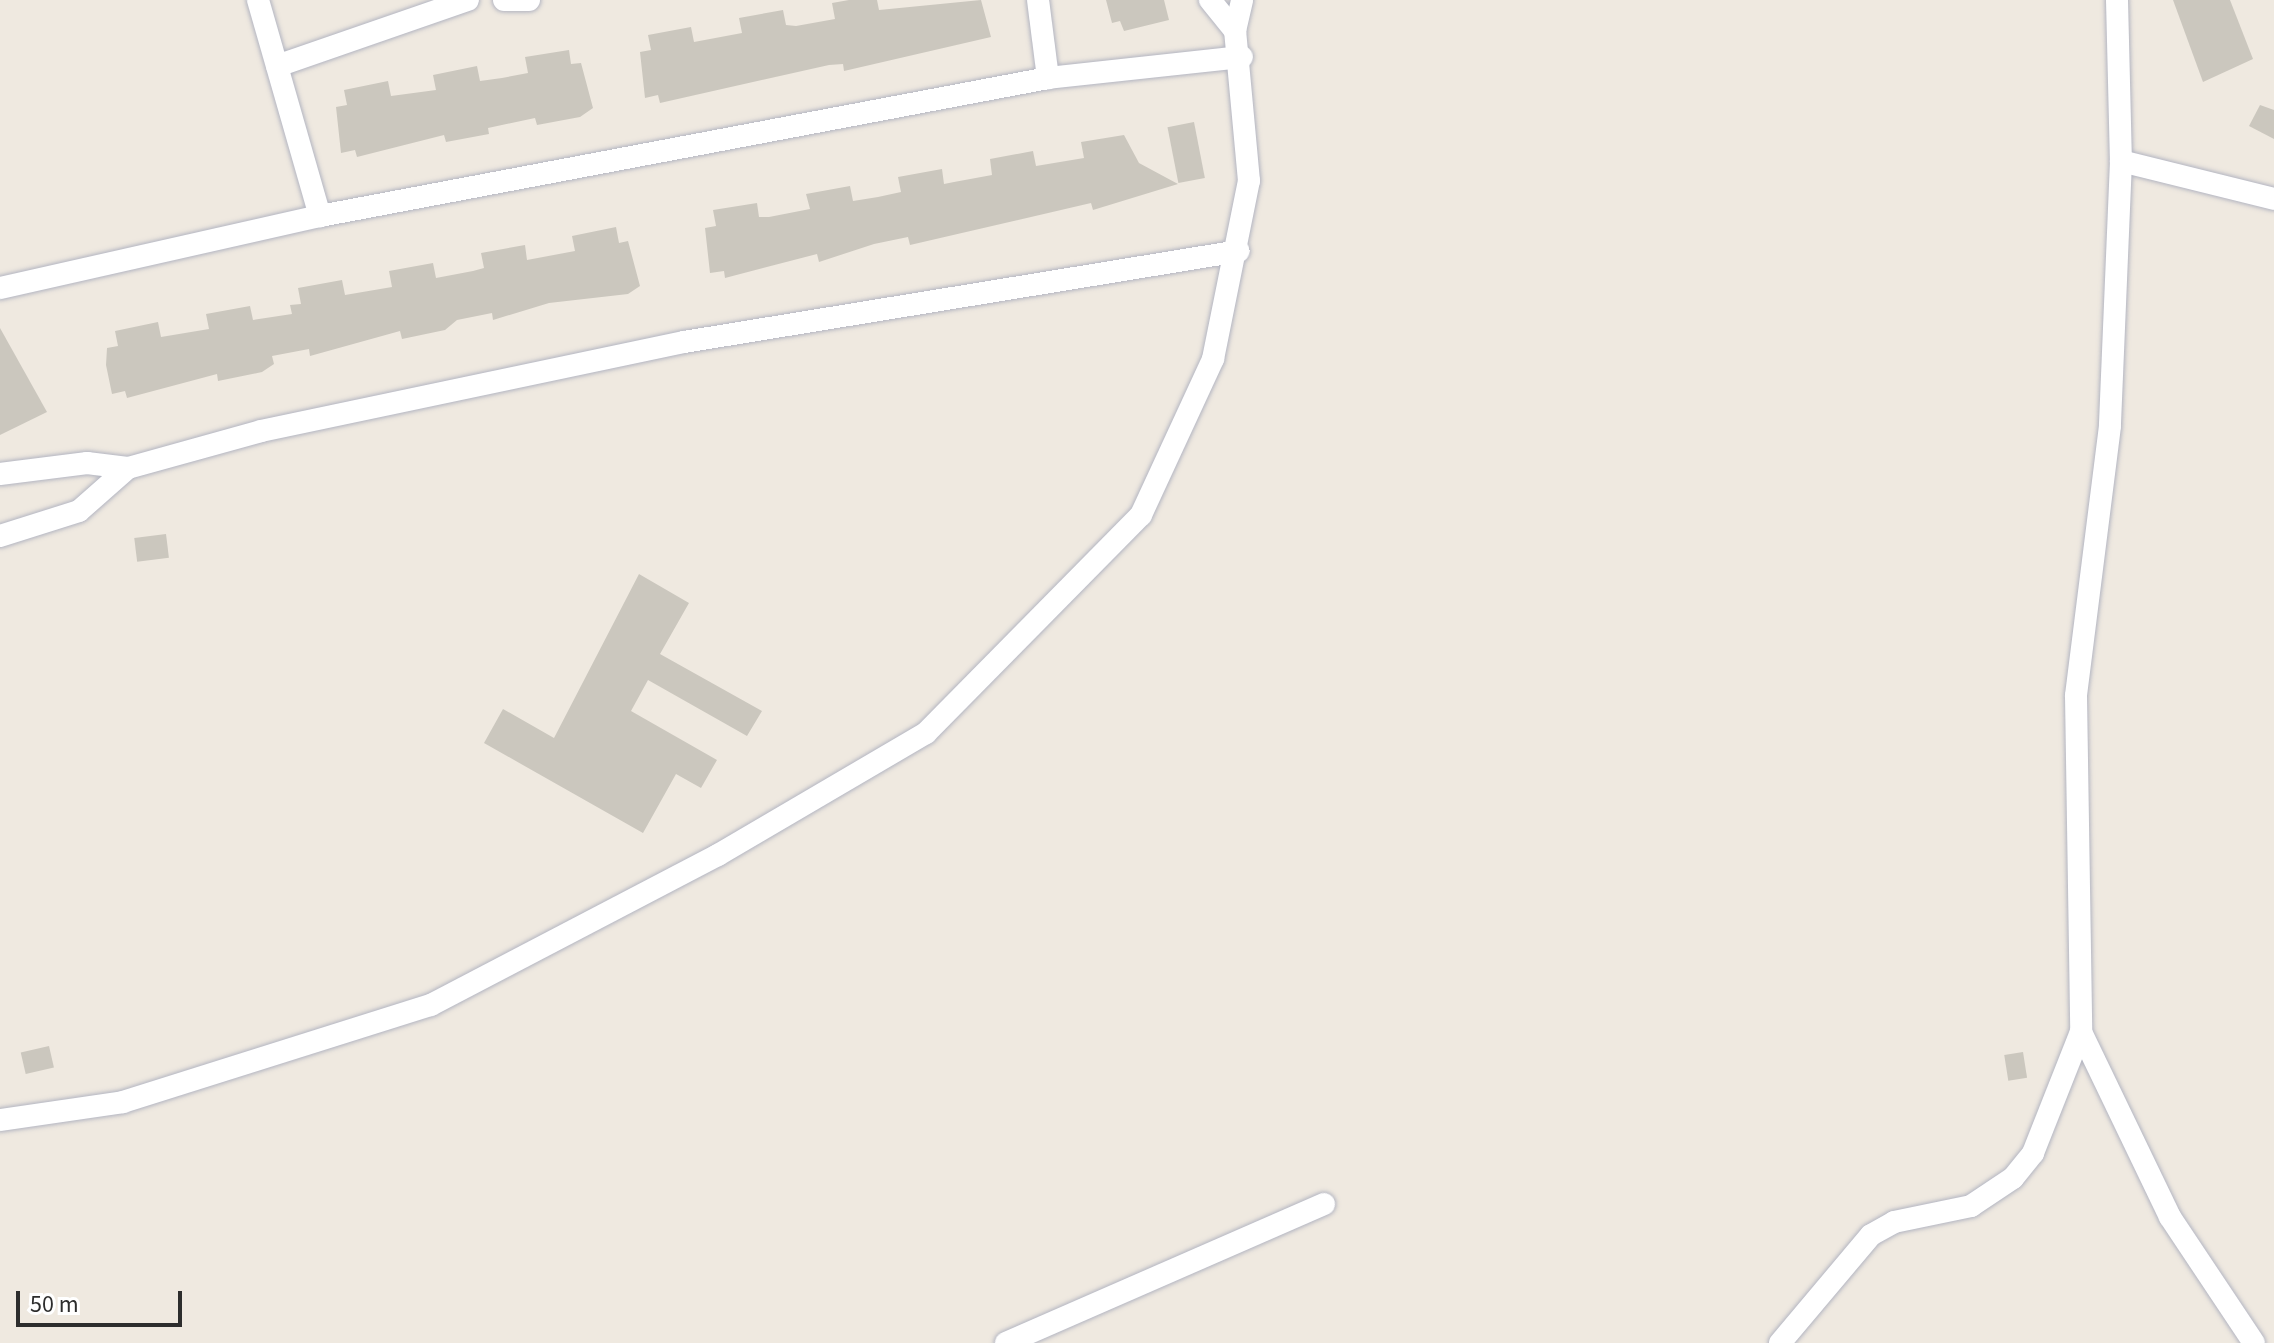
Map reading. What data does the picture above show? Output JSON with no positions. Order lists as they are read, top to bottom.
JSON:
{
  "scale_bar": "50 m"
}
